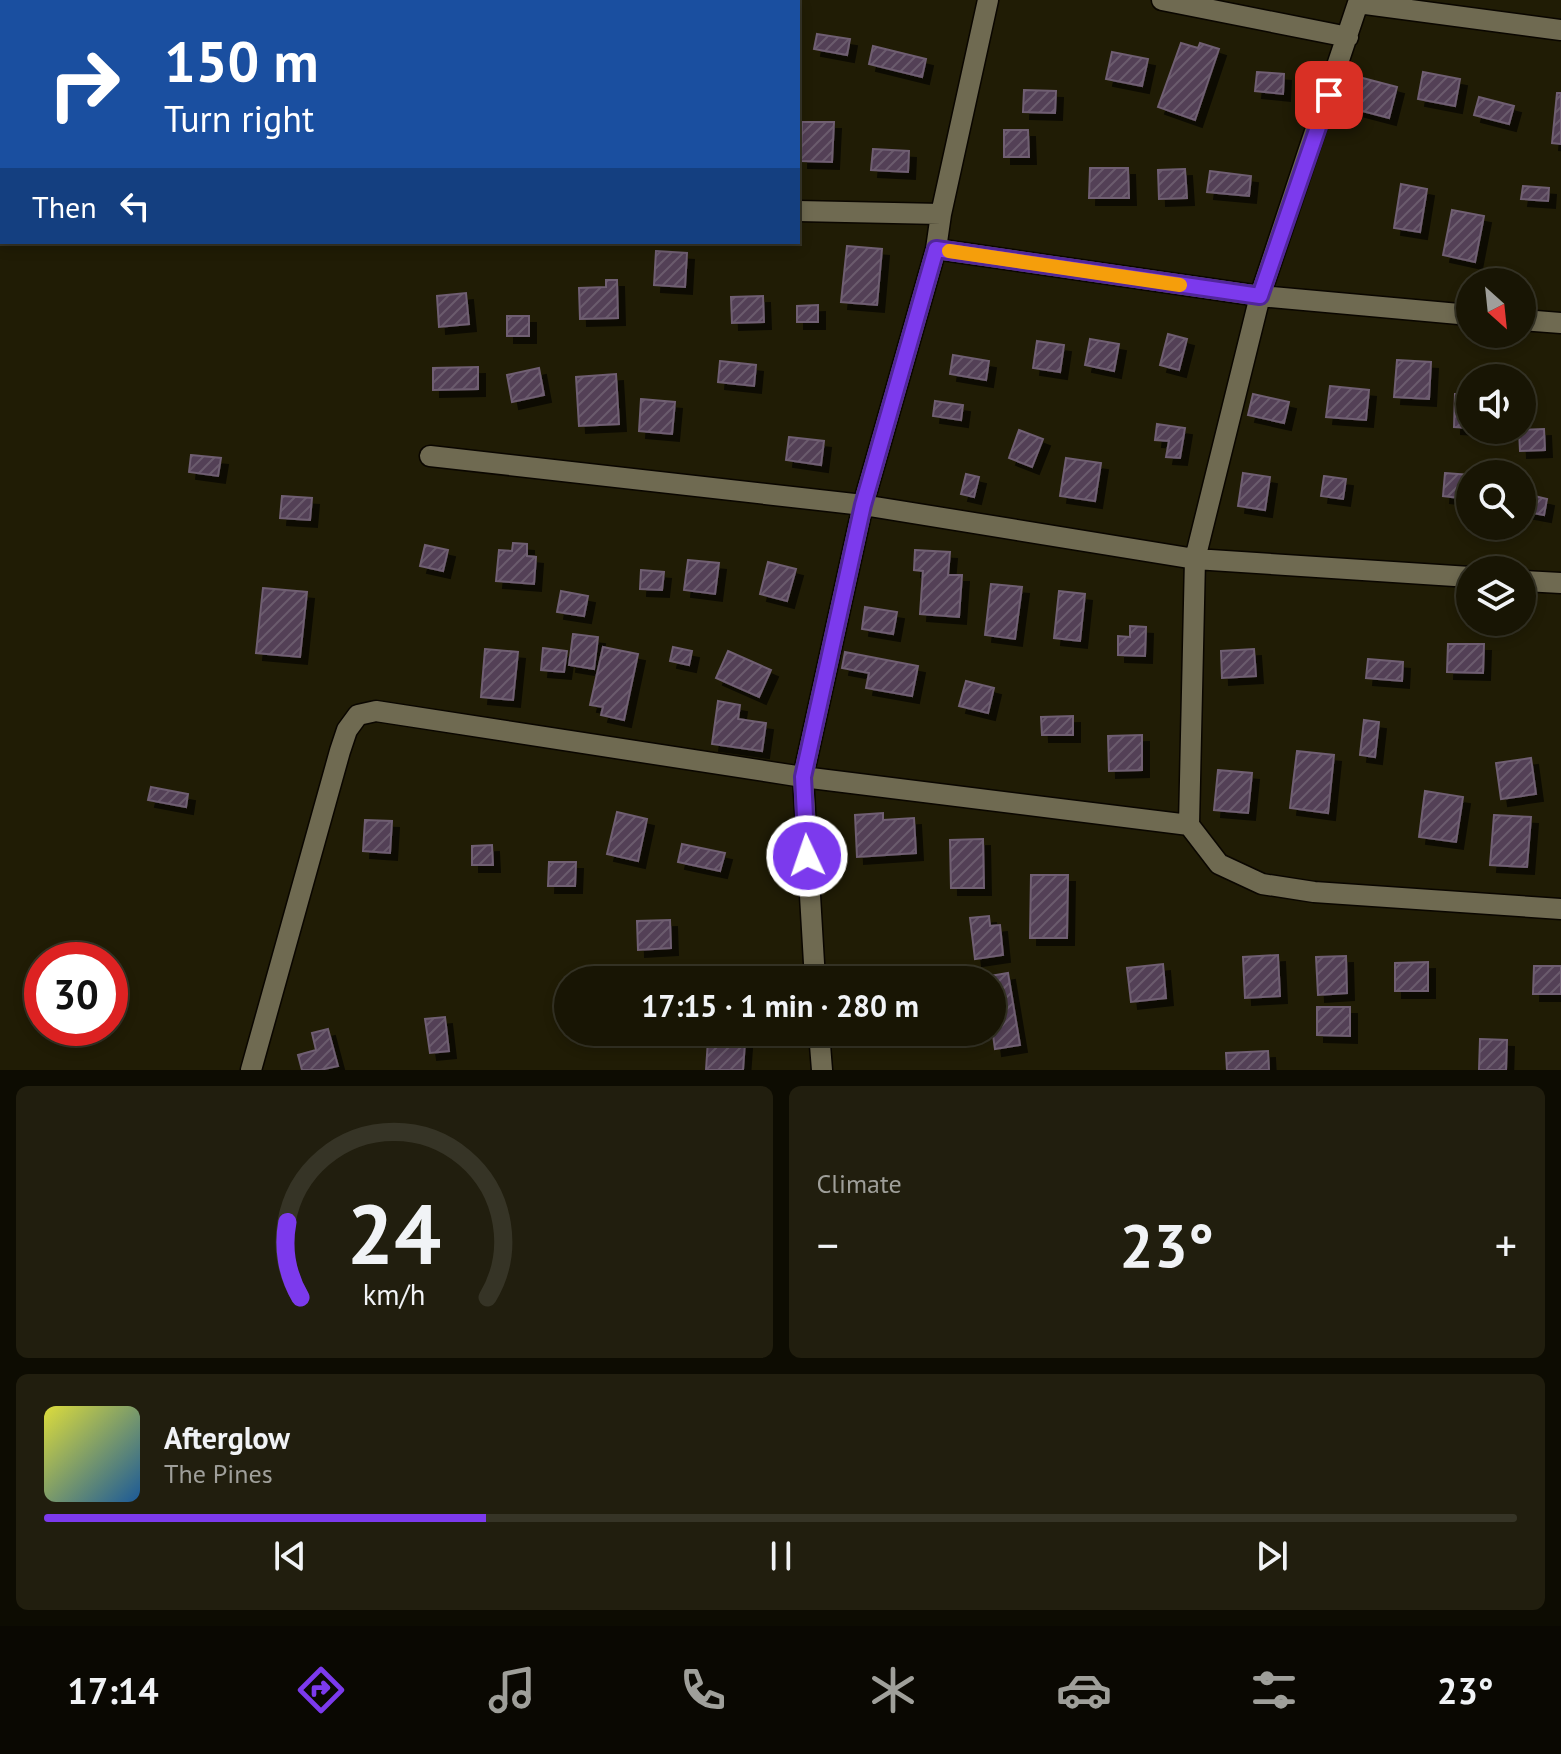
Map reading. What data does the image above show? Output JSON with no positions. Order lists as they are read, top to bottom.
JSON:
{
  "north": "bottom right",
  "page": {
    "turn": ["150 m", "Turn right"],
    "then": "Then",
    "limit": "30",
    "trip": "17:15 · 1 min · 280 m",
    "tile": "Climate",
    "heat": ["−", "23°", "+"],
    "song": ["Afterglow", "The Pines"],
    "tabs": ["17:14", "23°"],
    "gauge": ["24", "km/h"]
  }
}
